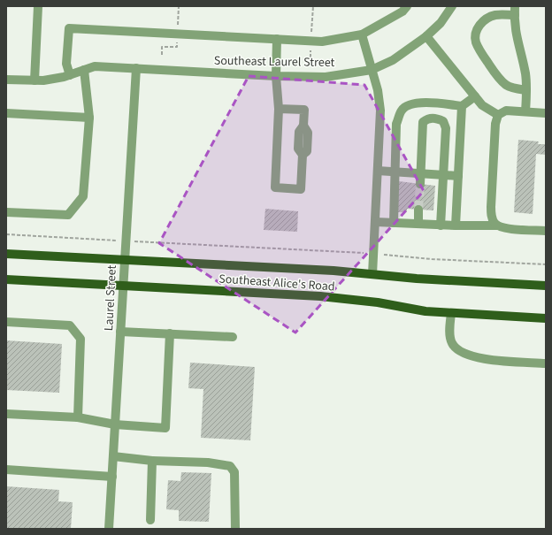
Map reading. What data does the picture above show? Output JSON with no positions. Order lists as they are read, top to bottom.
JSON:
{
  "streets": {
    "main road": ["Southeast Alice's Road"],
    "street": ["Southeast Laurel Street", "Laurel Street"]
  },
  "crossings": [
    ["Southeast Laurel Street", "Laurel Street"],
    ["Southeast Alice's Road", "Laurel Street"]
  ]
}
